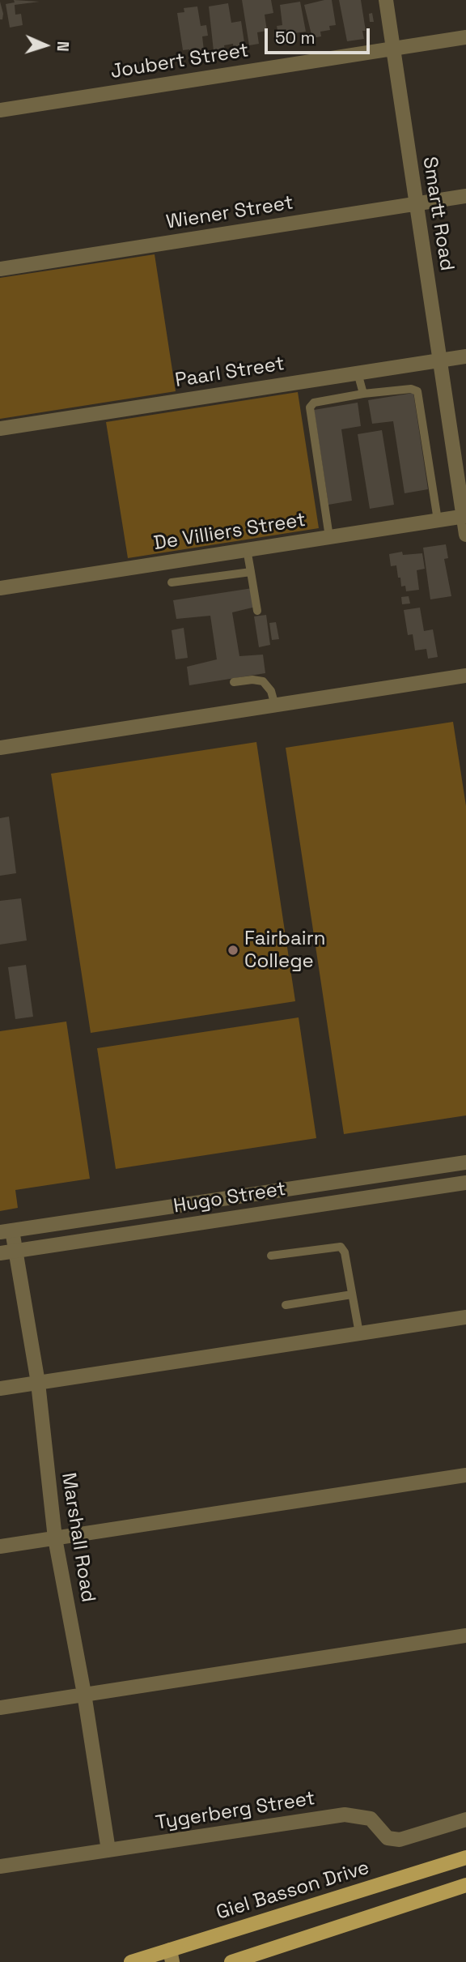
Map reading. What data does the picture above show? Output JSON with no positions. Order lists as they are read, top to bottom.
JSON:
{
  "streets": {
    "main road": ["Giel Basson Drive"],
    "street": [
      "Joubert Street",
      "Wiener Street",
      "Smartt Road",
      "Paarl Street",
      "De Villiers Street",
      "Hugo Street",
      "Marshall Road",
      "Tygerberg Street"
    ]
  },
  "crossings": [
    ["Joubert Street", "Smartt Road"],
    ["Wiener Street", "Smartt Road"],
    ["Smartt Road", "Paarl Street"],
    ["Smartt Road", "De Villiers Street"],
    ["Hugo Street", "Marshall Road"],
    ["Marshall Road", "Tygerberg Street"]
  ],
  "places": ["Fairbairn College"],
  "scale_bar": "50 m",
  "north": "right"
}
